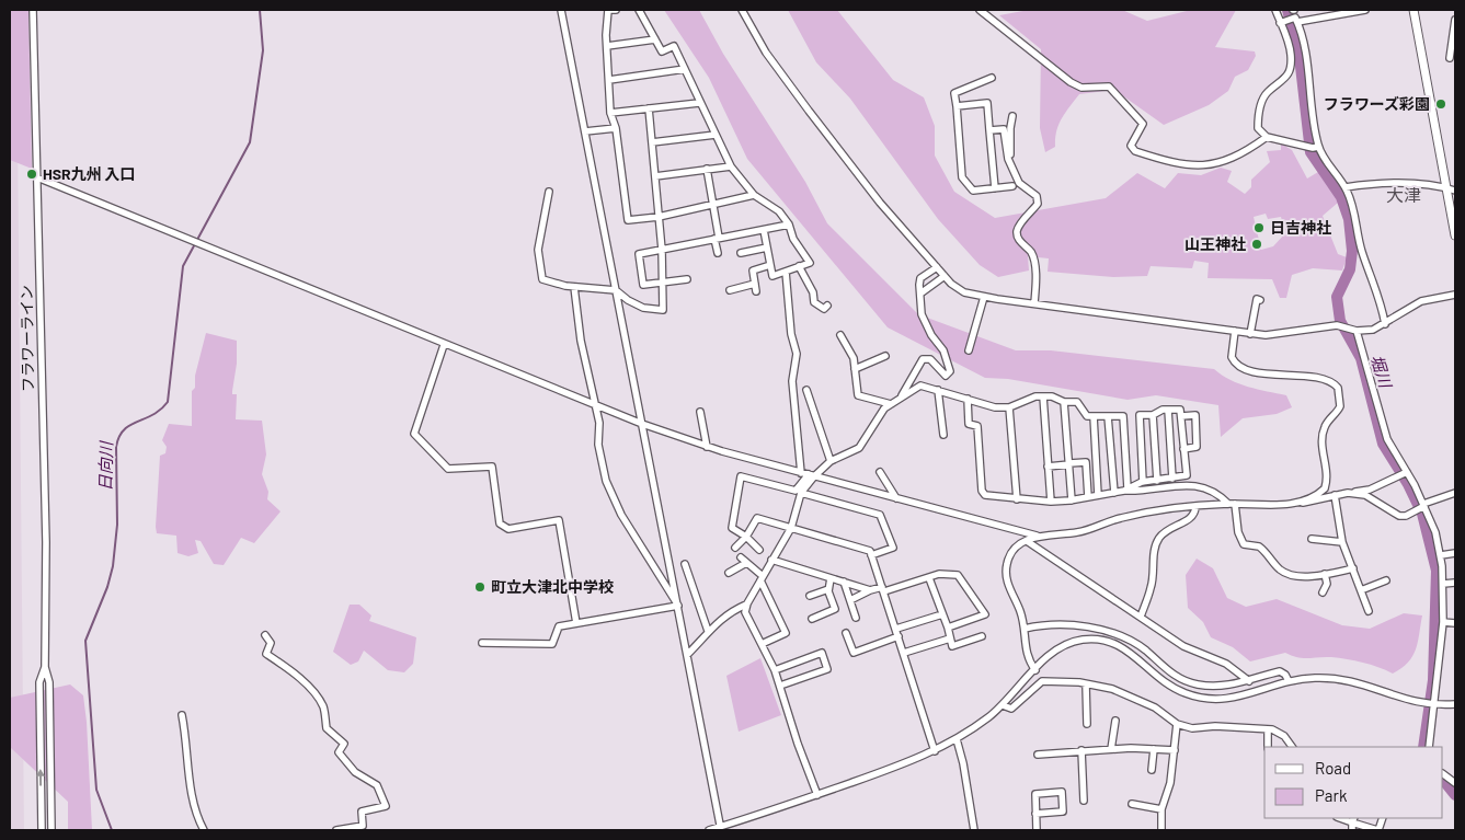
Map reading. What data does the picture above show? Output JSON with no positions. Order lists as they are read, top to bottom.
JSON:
{
  "streets": {
    "street": ["フラワーライン"]
  },
  "districts": ["大津"],
  "water": ["堀川", "日向川"],
  "places": [
    "フラワーズ彩園",
    "HSR九州 入口",
    "日吉神社",
    "山王神社",
    "町立大津北中学校"
  ],
  "legend": ["Road", "Park"]
}
